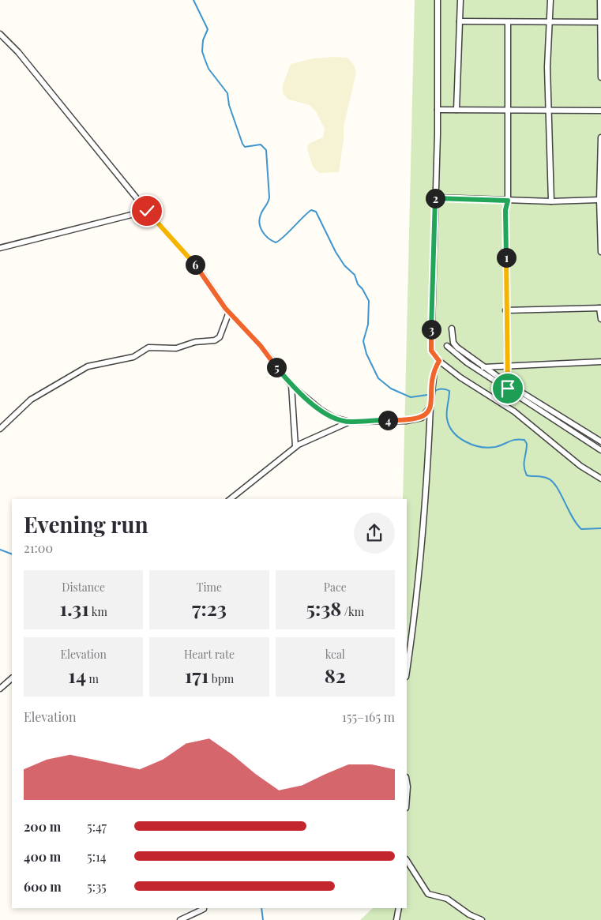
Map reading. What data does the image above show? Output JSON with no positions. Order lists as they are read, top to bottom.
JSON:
{
  "page": {
    "pins": [
      "2",
      "1",
      "6",
      "3",
      "5",
      "4"
    ],
    "heading": ["Evening run", "21:00"],
    "stats": [
      ["Distance", "1.31 km"],
      ["Time", "7:23"],
      ["Pace", "5:38 /km"],
      ["Elevation", "14 m"],
      ["Heart rate", "171 bpm"],
      ["kcal", "82"]
    ],
    "chart": ["Elevation", "155–165 m"],
    "list": [
      {
        "name": "200 m",
        "note": "5:47"
      },
      {
        "name": "400 m",
        "note": "5:14"
      },
      {
        "name": "600 m",
        "note": "5:35"
      }
    ]
  }
}
